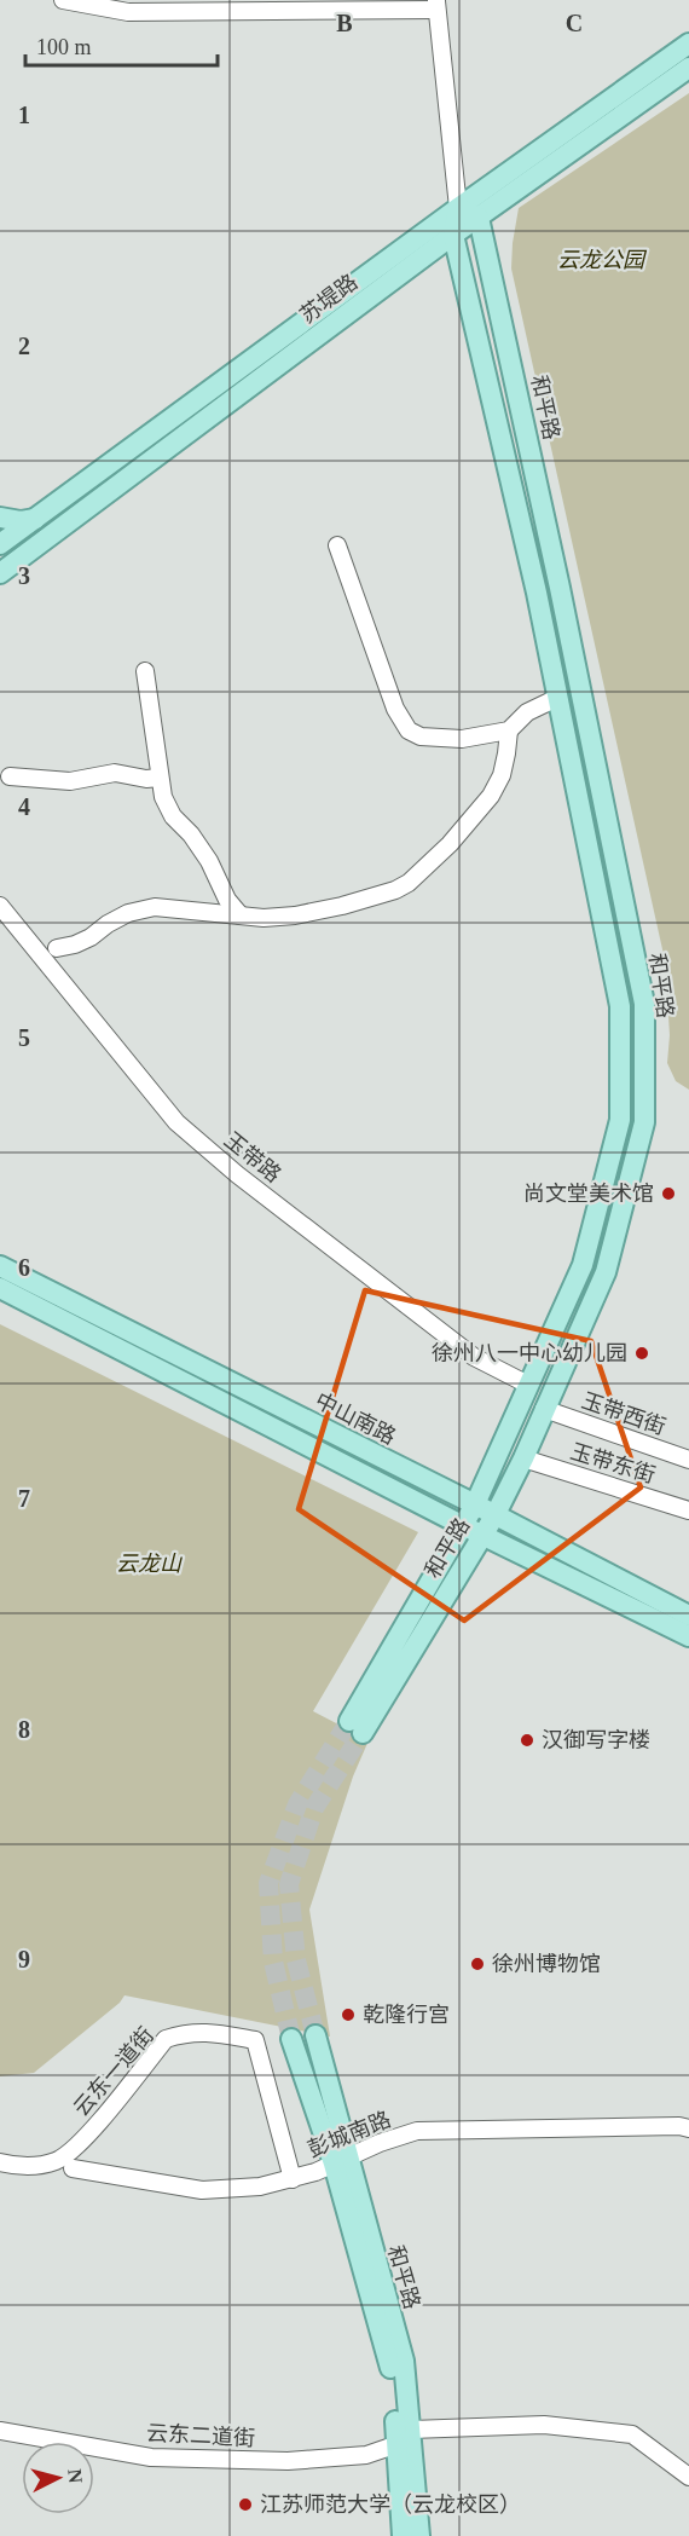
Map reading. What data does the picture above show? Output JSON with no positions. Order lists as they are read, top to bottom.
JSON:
{
  "streets": {
    "main road": ["苏堤路", "和平路", "中山南路"],
    "street": [
      "玉带路",
      "玉带西街",
      "玉带东街",
      "云东一道街",
      "彭城南路",
      "云东二道街"
    ]
  },
  "crossings": [
    ["苏堤路", "和平路"],
    ["和平路", "玉带路"],
    ["和平路", "玉带西街"],
    ["和平路", "中山南路"],
    ["和平路", "玉带东街"],
    ["和平路", "彭城南路"],
    ["和平路", "云东二道街"],
    ["云东一道街", "彭城南路"]
  ],
  "parks": ["云龙公园", "云龙山"],
  "places": [
    "尚文堂美术馆",
    "徐州八一中心幼儿园",
    "汉御写字楼",
    "徐州博物馆",
    "乾隆行宫",
    "江苏师范大学（云龙校区）"
  ],
  "scale_bar": "100 m",
  "north": "right",
  "grid": {
    "columns": ["B", "C"],
    "rows": [
      "1",
      "2",
      "3",
      "4",
      "5",
      "6",
      "7",
      "8",
      "9"
    ]
  }
}
